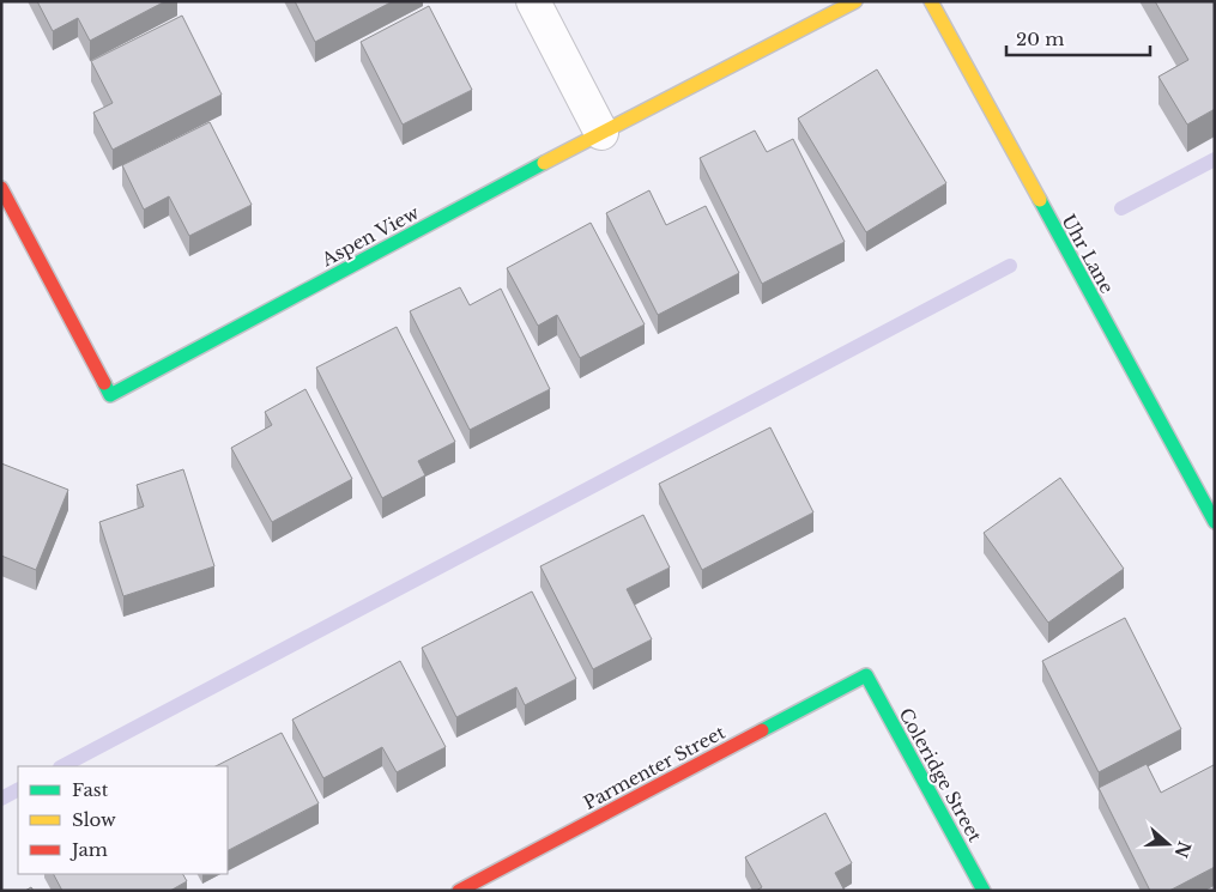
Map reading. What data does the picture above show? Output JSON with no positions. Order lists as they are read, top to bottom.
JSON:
{
  "streets": {
    "street": [
      "Aspen View",
      "Uhr Lane",
      "Parmenter Street",
      "Coleridge Street"
    ]
  },
  "crossings": [
    ["Parmenter Street", "Coleridge Street"]
  ],
  "legend": ["Fast", "Slow", "Jam"],
  "scale_bar": "20 m",
  "north": "right"
}
